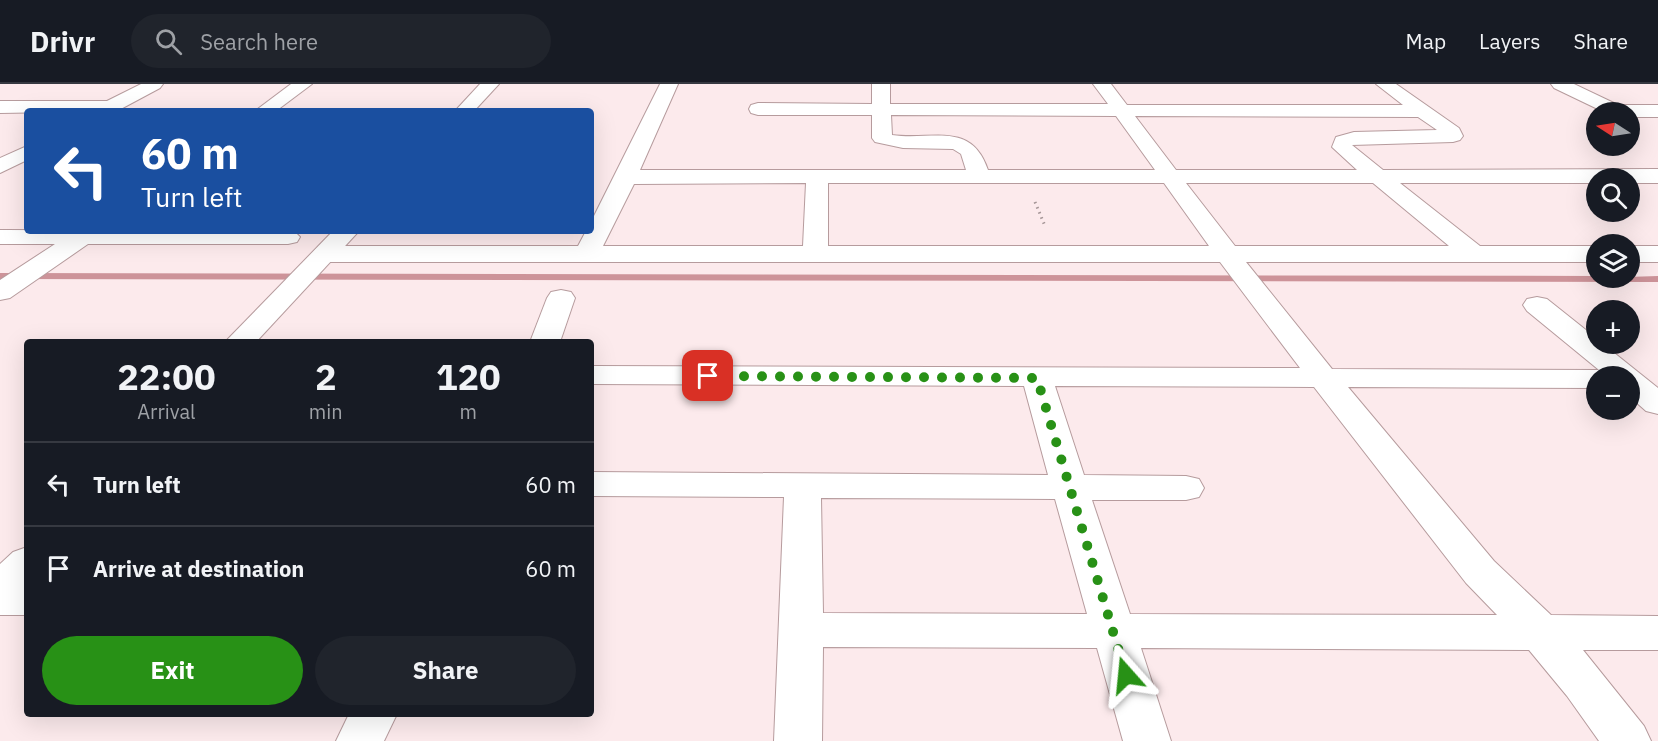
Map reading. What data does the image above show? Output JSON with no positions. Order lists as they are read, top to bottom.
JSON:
{
  "north": "left",
  "page": {
    "header": "Drivr",
    "search": "Search here",
    "nav": ["Map", "Layers", "Share"],
    "map_buttons": ["+", "−"],
    "turn": ["60 m", "Turn left"],
    "eta": [
      "22:00",
      "Arrival",
      "2",
      "min",
      "120",
      "m"
    ],
    "list": [
      {
        "name": "Turn left",
        "value": "60 m"
      },
      {
        "name": "Arrive at destination",
        "value": "60 m"
      }
    ],
    "buttons": ["Exit", "Share"]
  }
}
